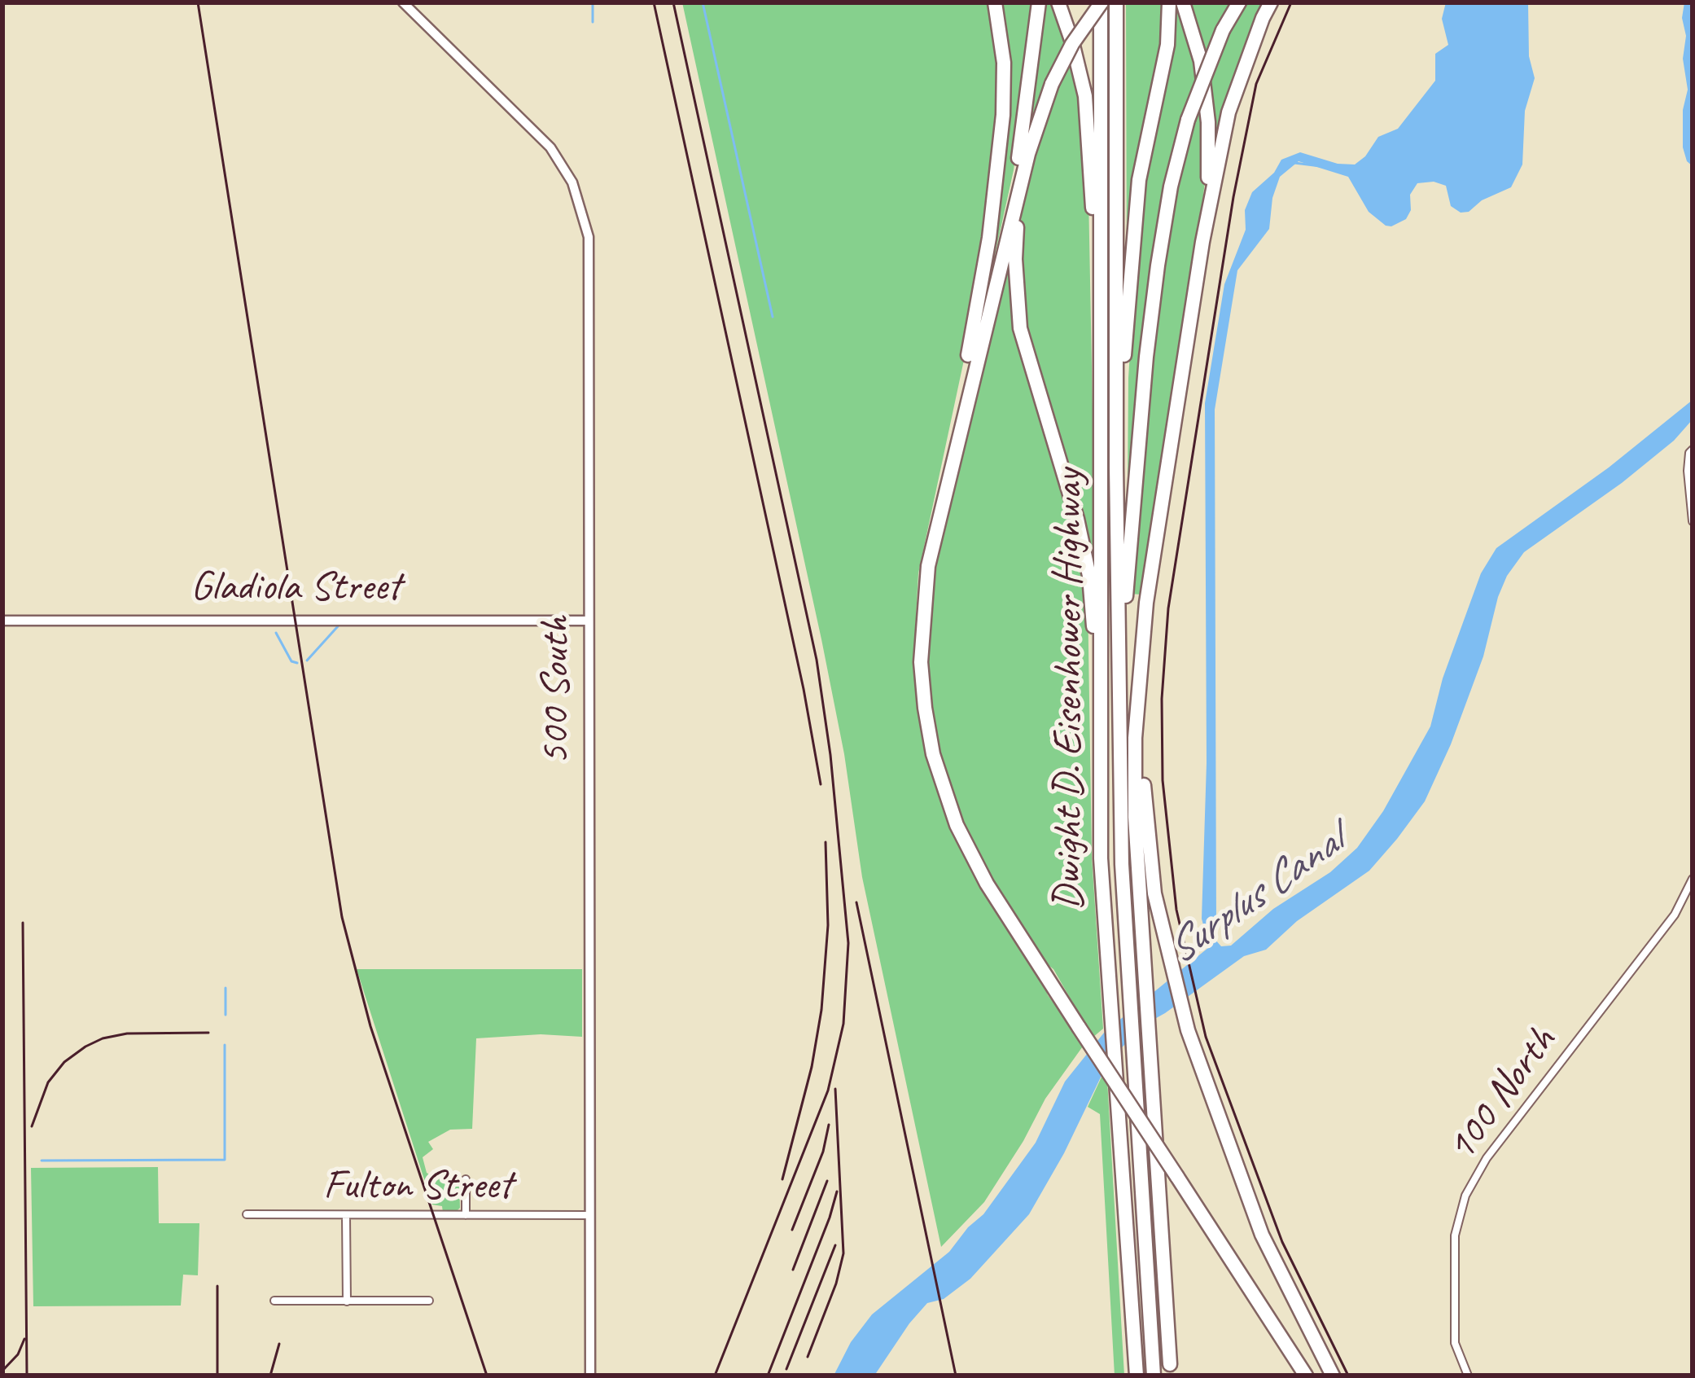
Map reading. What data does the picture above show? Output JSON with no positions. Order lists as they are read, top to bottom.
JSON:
{
  "streets": {
    "highway": ["Dwight D. Eisenhower Highway"],
    "street": [
      "Gladiola Street",
      "500 South",
      "100 North",
      "Fulton Street"
    ]
  },
  "crossings": [
    ["Gladiola Street", "500 South"],
    ["500 South", "Fulton Street"]
  ],
  "water": ["Surplus Canal"]
}
